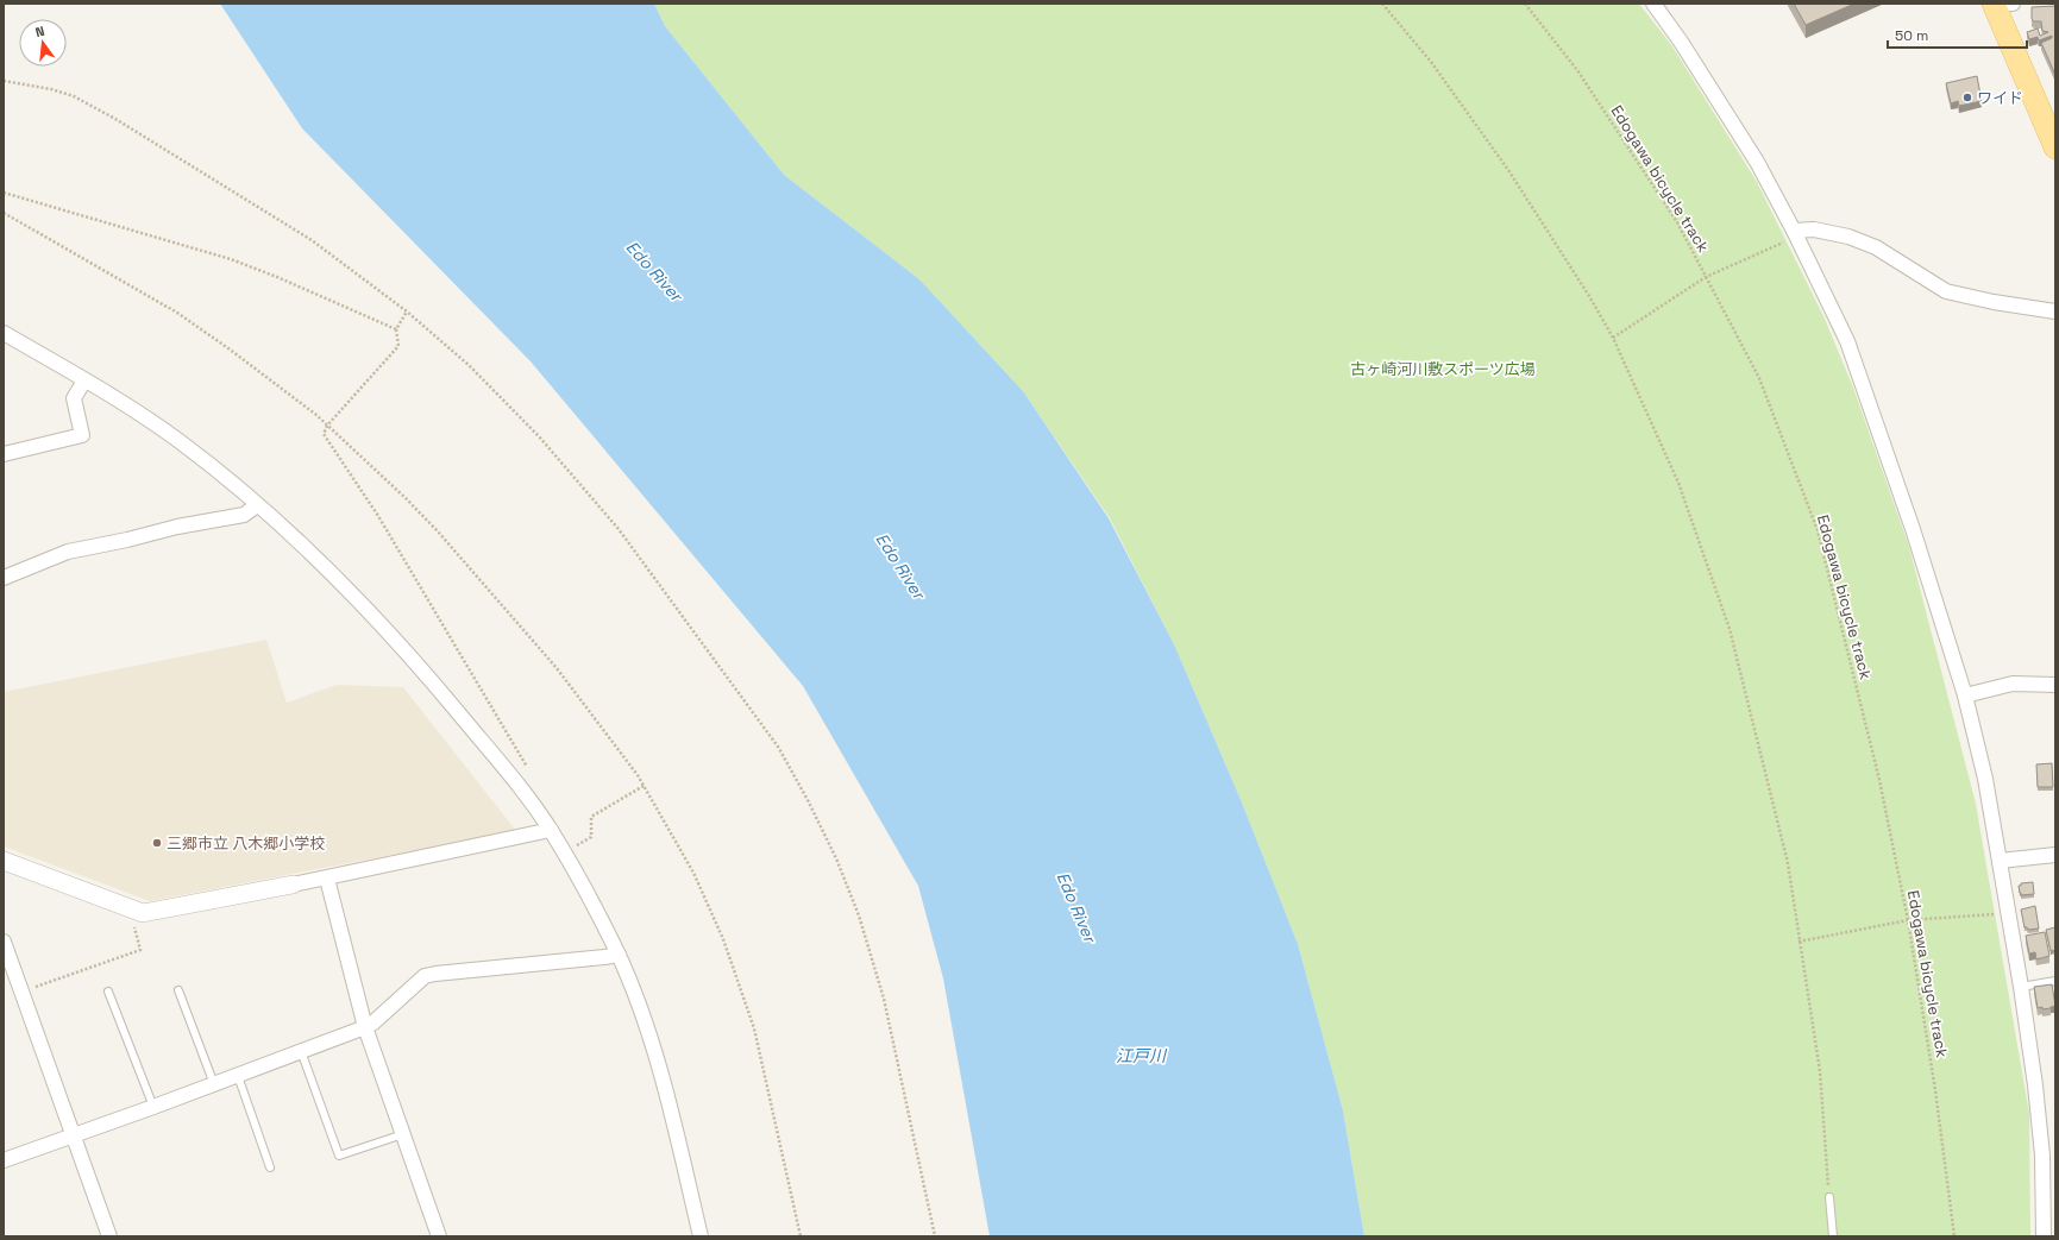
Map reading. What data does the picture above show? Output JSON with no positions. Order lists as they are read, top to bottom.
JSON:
{
  "streets": {
    "path": ["Edogawa bicycle track"]
  },
  "water": ["Edo River", "江戸川"],
  "parks": ["古ヶ崎河川敷スポーツ広場"],
  "places": ["ワイド", "三郷市立 八木郷小学校"],
  "scale_bar": "50 m",
  "north": "top"
}
